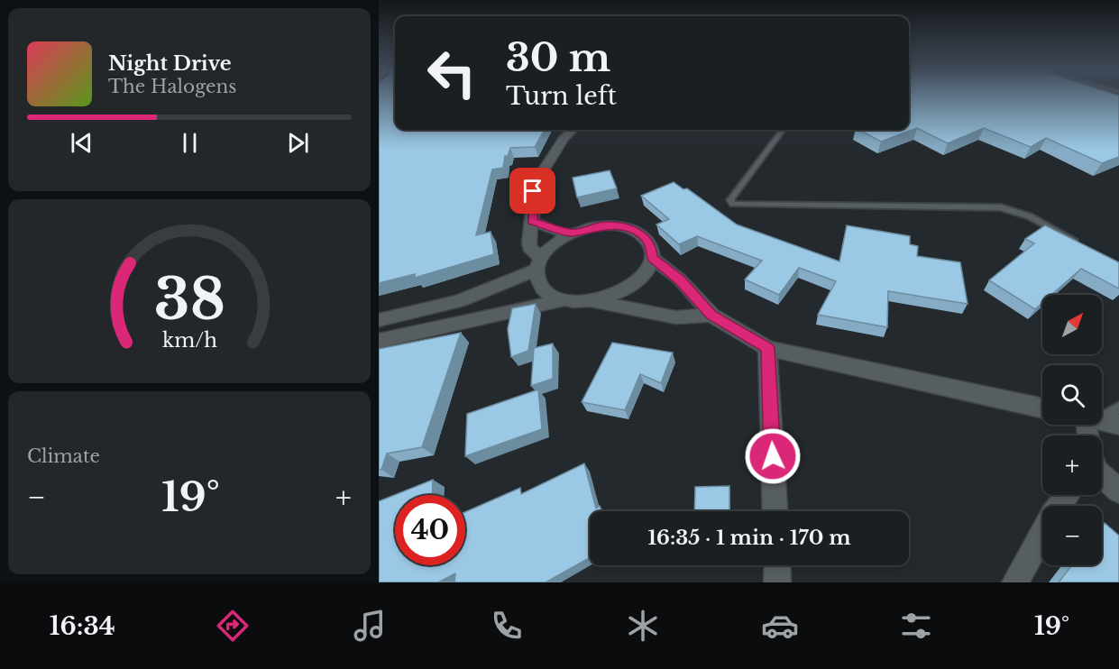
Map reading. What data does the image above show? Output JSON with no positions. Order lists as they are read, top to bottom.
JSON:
{
  "north": "top right",
  "page": {
    "turn": ["30 m", "Turn left"],
    "song": ["Night Drive", "The Halogens"],
    "map_buttons": ["+", "−"],
    "tile": "Climate",
    "heat": ["−", "19°", "+"],
    "limit": "40",
    "trip": "16:35 · 1 min · 170 m",
    "tabs": ["16:34", "19°"],
    "gauge": ["38", "km/h"]
  }
}
